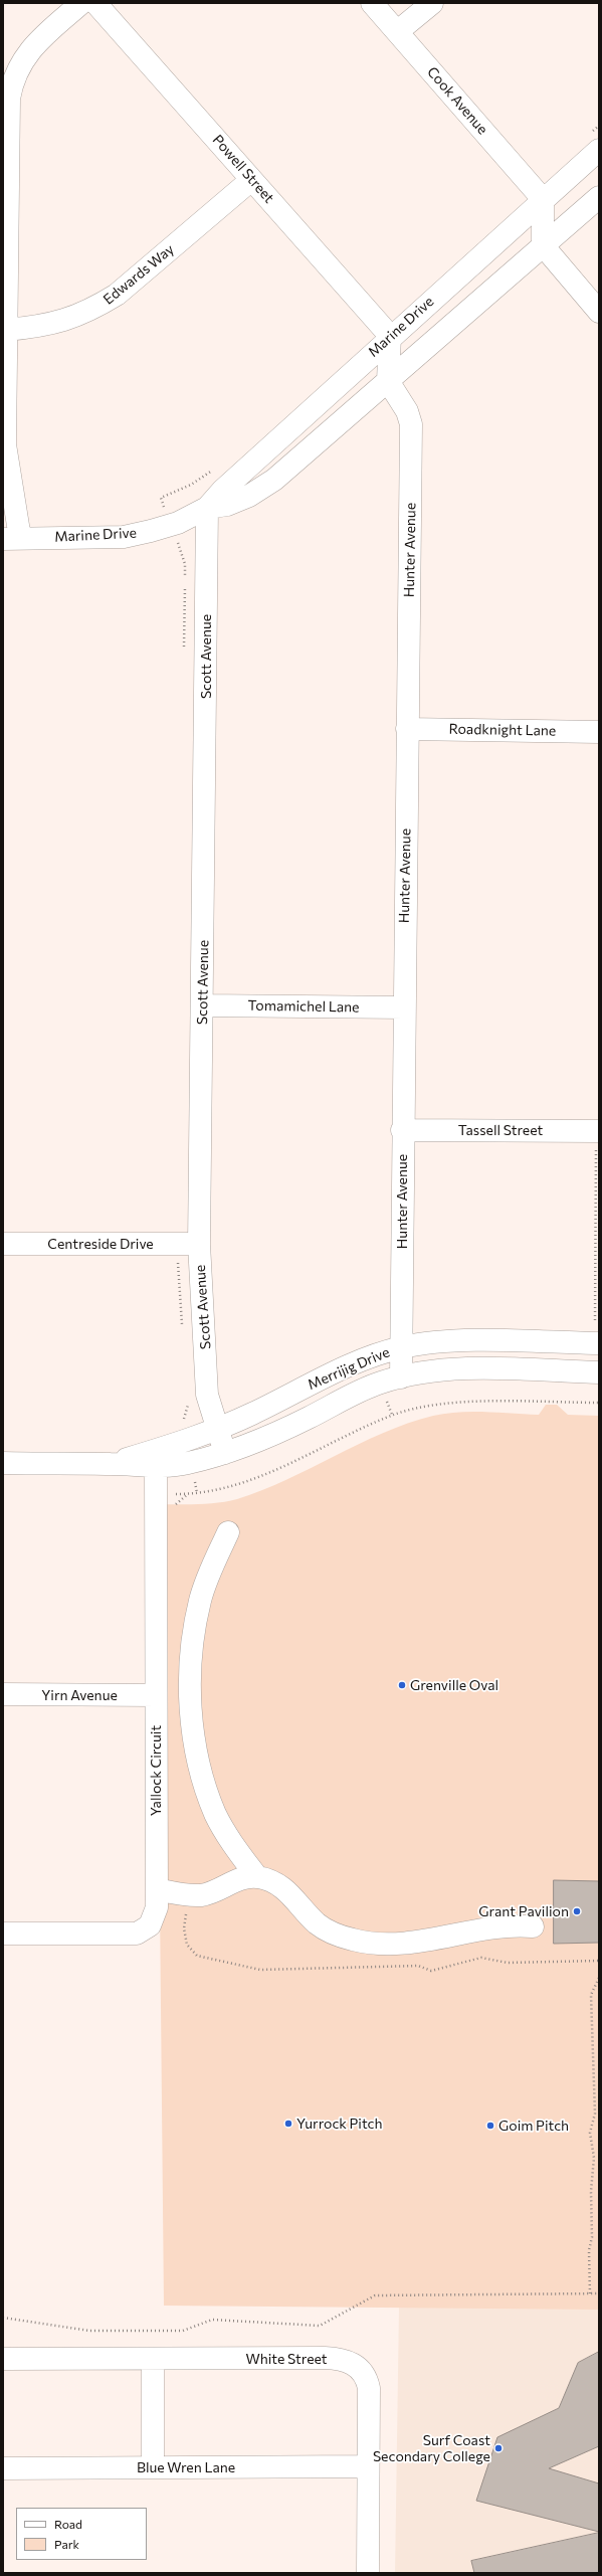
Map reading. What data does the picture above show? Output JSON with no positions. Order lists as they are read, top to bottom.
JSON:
{
  "streets": {
    "street": [
      "Cook Avenue",
      "Powell Street",
      "Edwards Way",
      "Marine Drive",
      "Hunter Avenue",
      "Scott Avenue",
      "Roadknight Lane",
      "Tomamichel Lane",
      "Tassell Street",
      "Centreside Drive",
      "Merrijig Drive",
      "Yirn Avenue",
      "Yallock Circuit",
      "White Street",
      "Blue Wren Lane"
    ]
  },
  "crossings": [
    ["Cook Avenue", "Marine Drive"],
    ["Powell Street", "Edwards Way"],
    ["Powell Street", "Marine Drive"],
    ["Marine Drive", "Hunter Avenue"],
    ["Marine Drive", "Scott Avenue"],
    ["Hunter Avenue", "Roadknight Lane"],
    ["Hunter Avenue", "Tomamichel Lane"],
    ["Hunter Avenue", "Tassell Street"],
    ["Hunter Avenue", "Merrijig Drive"],
    ["Scott Avenue", "Tomamichel Lane"],
    ["Scott Avenue", "Centreside Drive"],
    ["Scott Avenue", "Merrijig Drive"],
    ["Merrijig Drive", "Yallock Circuit"],
    ["Yirn Avenue", "Yallock Circuit"],
    ["White Street", "Blue Wren Lane"]
  ],
  "places": [
    "Grenville Oval",
    "Grant Pavilion",
    "Yurrock Pitch",
    "Goim Pitch",
    "Surf Coast Secondary College"
  ],
  "legend": ["Road", "Park"]
}
